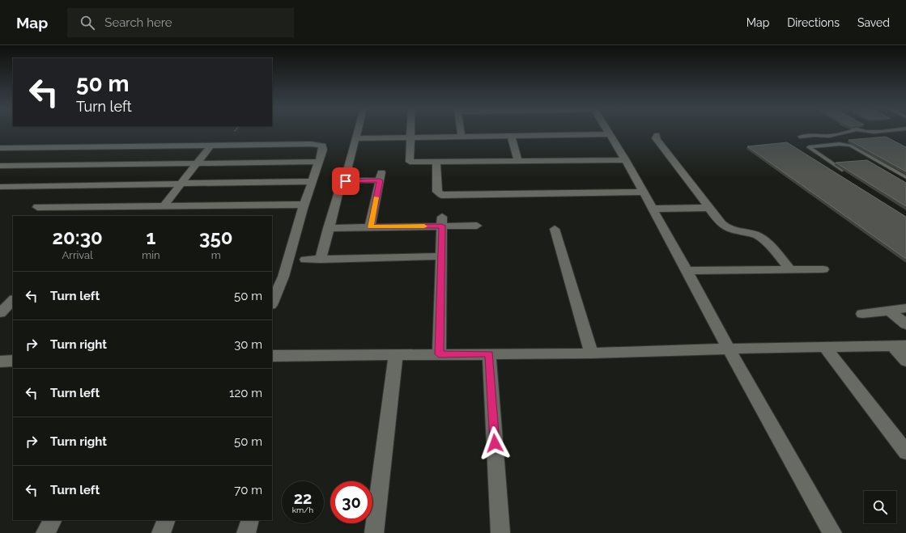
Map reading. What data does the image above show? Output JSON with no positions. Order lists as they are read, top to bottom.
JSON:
{
  "page": {
    "header": "Map",
    "search": "Search here",
    "nav": ["Map", "Directions", "Saved"],
    "turn": ["50 m", "Turn left"],
    "eta": [
      "20:30",
      "Arrival",
      "1",
      "min",
      "350",
      "m"
    ],
    "list": [
      {
        "name": "Turn left",
        "value": "50 m"
      },
      {
        "name": "Turn right",
        "value": "30 m"
      },
      {
        "name": "Turn left",
        "value": "120 m"
      },
      {
        "name": "Turn right",
        "value": "50 m"
      },
      {
        "name": "Turn left",
        "value": "70 m"
      }
    ],
    "speed": "22 km/h",
    "limit": "30"
  }
}
